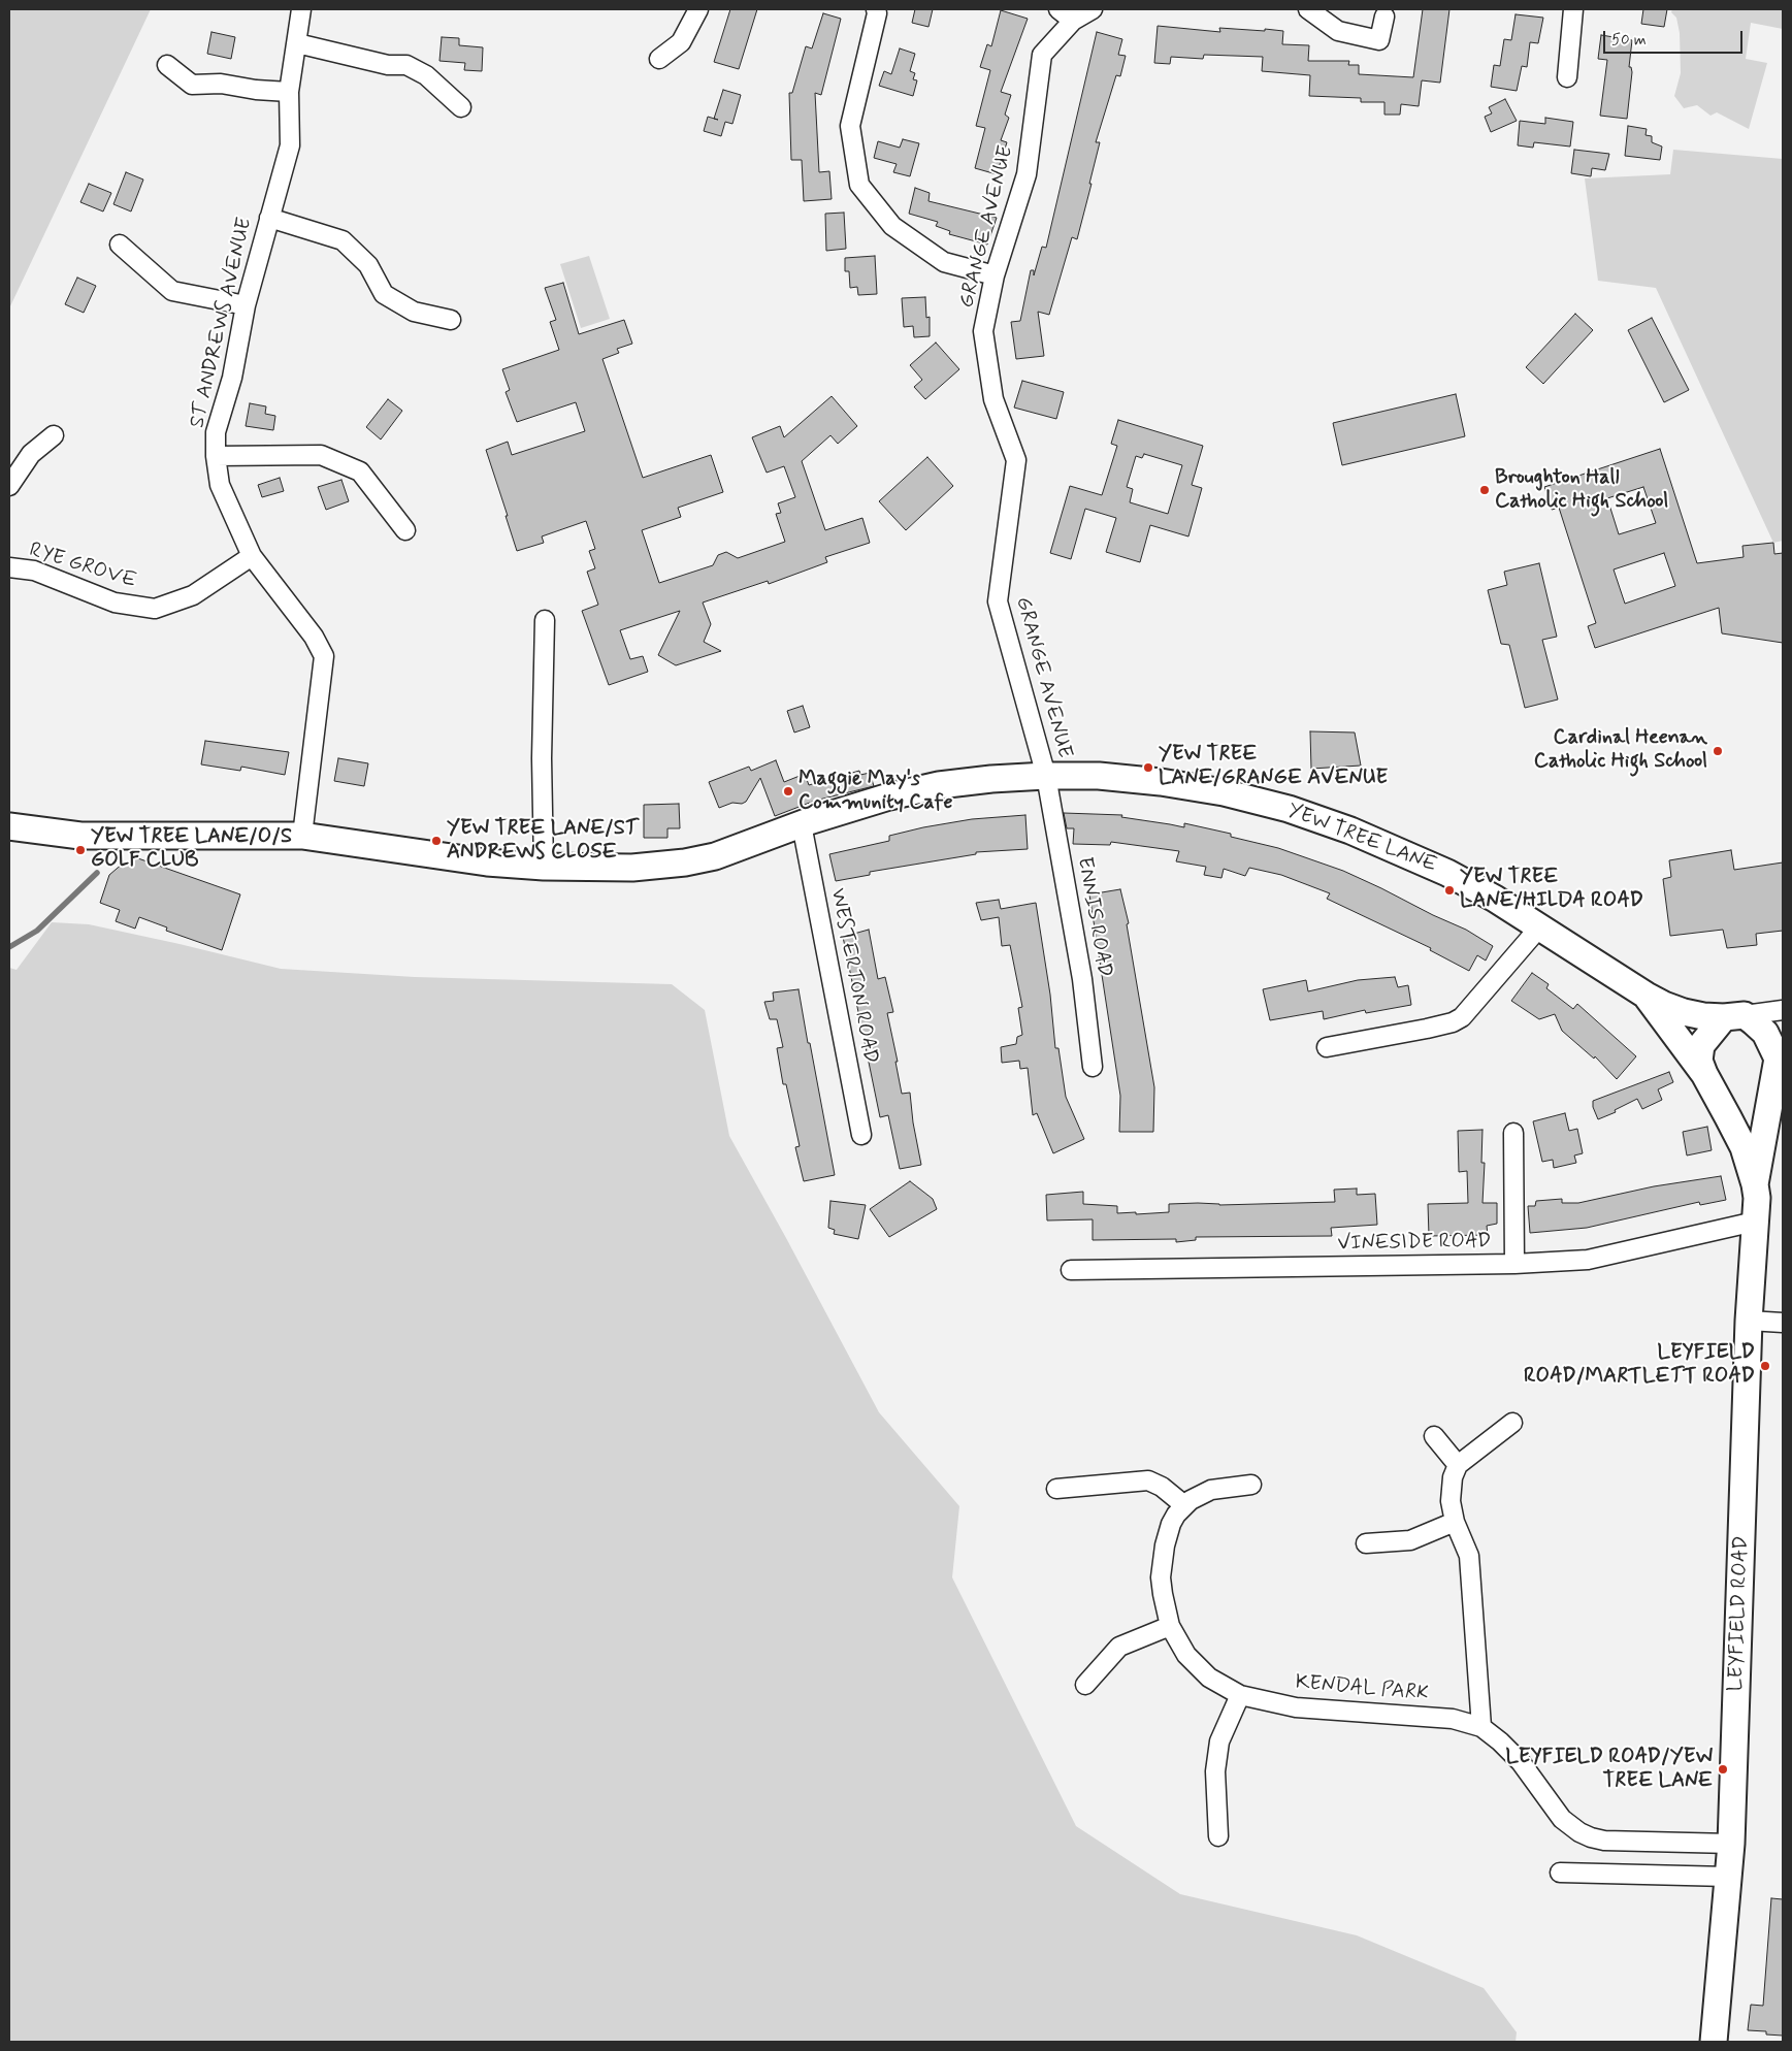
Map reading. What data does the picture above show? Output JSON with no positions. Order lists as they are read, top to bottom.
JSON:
{
  "streets": {
    "street": [
      "GRANGE AVENUE",
      "ST ANDREWS AVENUE",
      "RYE GROVE",
      "YEW TREE LANE",
      "ENNIS ROAD",
      "WESTERTON ROAD",
      "VINESIDE ROAD",
      "LEYFIELD ROAD",
      "KENDAL PARK"
    ]
  },
  "crossings": [
    ["GRANGE AVENUE", "YEW TREE LANE"],
    ["GRANGE AVENUE", "ENNIS ROAD"],
    ["ST ANDREWS AVENUE", "RYE GROVE"],
    ["ST ANDREWS AVENUE", "YEW TREE LANE"],
    ["YEW TREE LANE", "ENNIS ROAD"],
    ["YEW TREE LANE", "WESTERTON ROAD"],
    ["YEW TREE LANE", "LEYFIELD ROAD"],
    ["VINESIDE ROAD", "LEYFIELD ROAD"],
    ["LEYFIELD ROAD", "KENDAL PARK"]
  ],
  "places": [
    "Broughton Hall Catholic High School",
    "Cardinal Heenan Catholic High School",
    "YEW TREE LANE/GRANGE AVENUE",
    "Maggie May's Community Cafe",
    "YEW TREE LANE/ST ANDREWS CLOSE",
    "YEW TREE LANE/O/S GOLF CLUB",
    "YEW TREE LANE/HILDA ROAD",
    "LEYFIELD ROAD/MARTLETT ROAD",
    "LEYFIELD ROAD/YEW TREE LANE"
  ],
  "scale_bar": "50 m"
}
